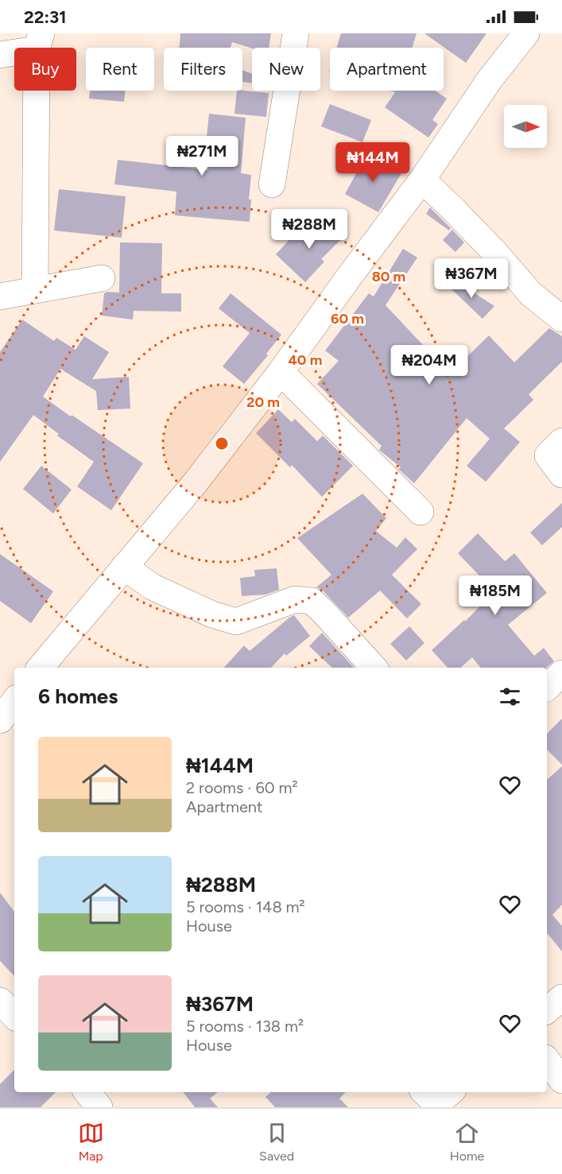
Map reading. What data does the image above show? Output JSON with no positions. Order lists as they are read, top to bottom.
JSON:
{
  "north": "right",
  "page": {
    "status": "22:31",
    "chip": [
      "Buy",
      "Rent",
      "Filters",
      "New",
      "Apartment"
    ],
    "price": [
      "₦271M",
      "₦144M",
      "₦288M",
      "₦367M",
      "₦204M",
      "₦185M"
    ],
    "heading": "6 homes",
    "list": [
      {
        "name": "₦144M",
        "note": "2 rooms · 60 m² · Apartment"
      },
      {
        "name": "₦288M",
        "note": "5 rooms · 148 m² · House"
      },
      {
        "name": "₦367M",
        "note": "5 rooms · 138 m² · House"
      }
    ],
    "tabs": ["Map", "Saved", "Home"]
  },
  "rings": [
    "80 m",
    "60 m",
    "40 m",
    "20 m"
  ]
}
